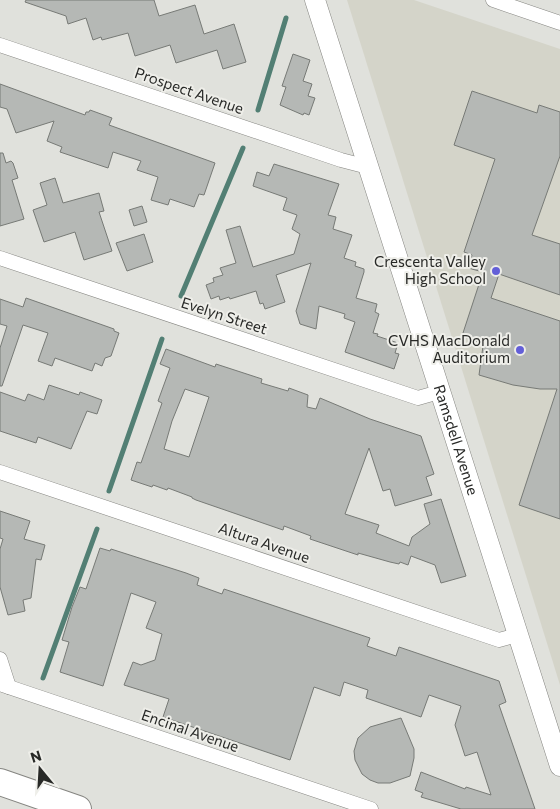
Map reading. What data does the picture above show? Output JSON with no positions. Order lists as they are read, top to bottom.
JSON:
{
  "streets": {
    "street": [
      "Prospect Avenue",
      "Evelyn Street",
      "Ramsdell Avenue",
      "Altura Avenue",
      "Encinal Avenue"
    ]
  },
  "crossings": [
    ["Prospect Avenue", "Ramsdell Avenue"],
    ["Evelyn Street", "Ramsdell Avenue"],
    ["Ramsdell Avenue", "Altura Avenue"]
  ],
  "places": ["Crescenta Valley High School", "CVHS MacDonald Auditorium"],
  "north": "top"
}
